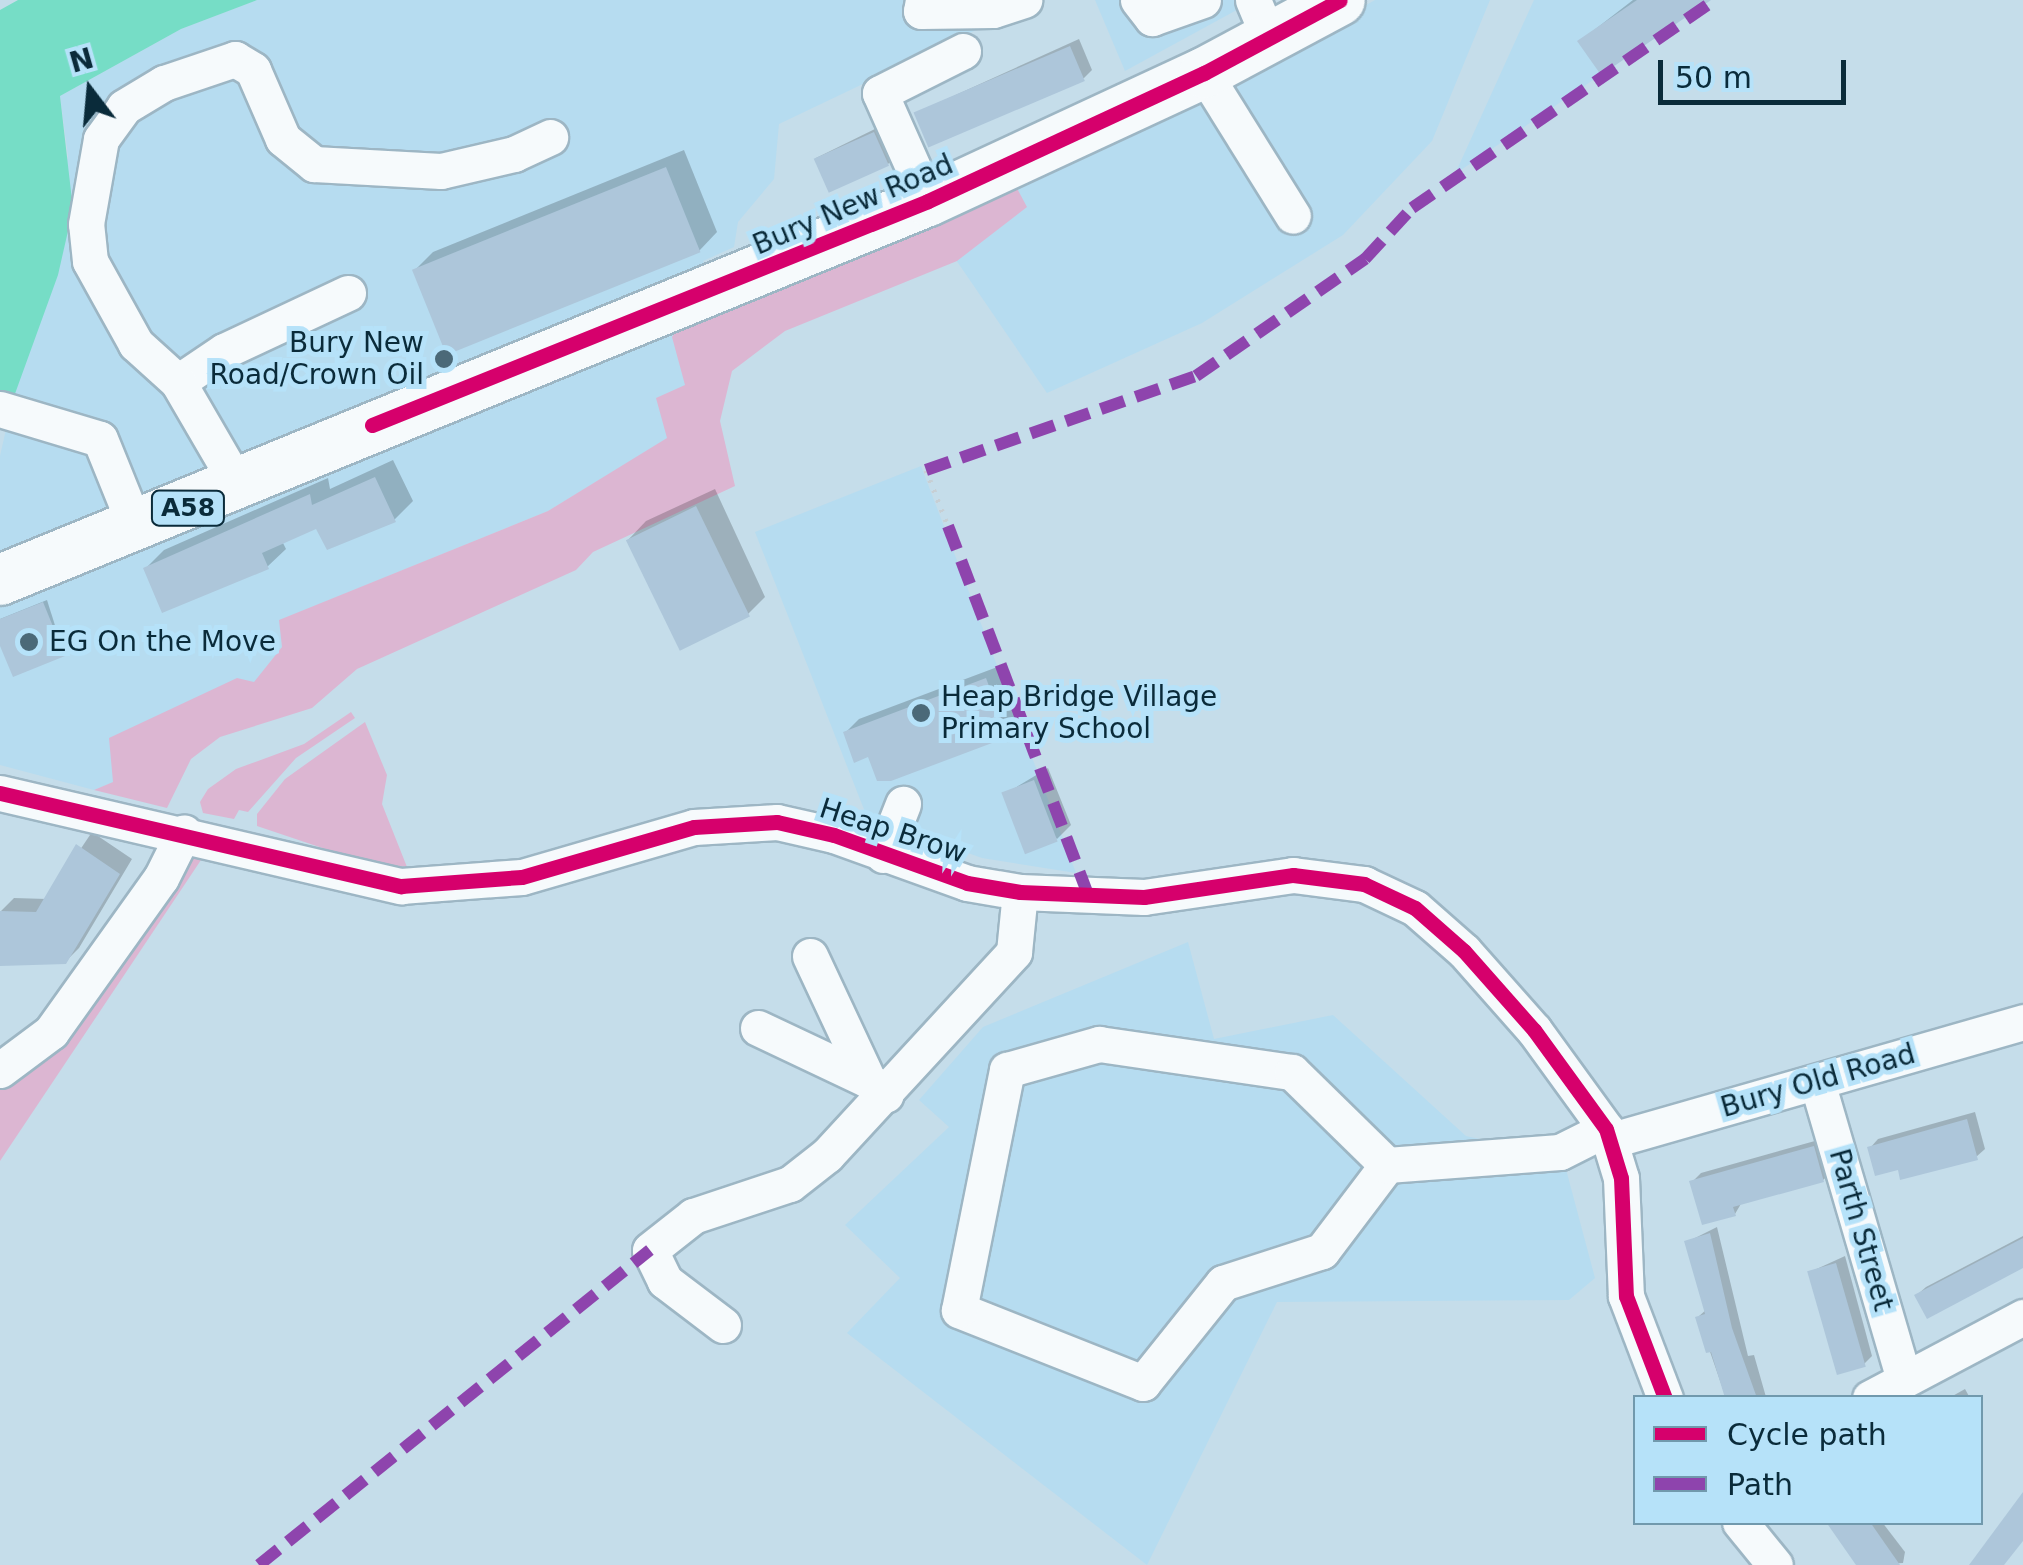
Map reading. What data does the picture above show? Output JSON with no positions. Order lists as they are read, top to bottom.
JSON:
{
  "streets": {
    "highway": ["Bury New Road", "A58"],
    "street": ["Heap Brow", "Bury Old Road", "Parth Street"]
  },
  "crossings": [
    ["Heap Brow", "Bury Old Road"],
    ["Bury Old Road", "Parth Street"]
  ],
  "places": ["Bury New Road/Crown Oil", "EG On the Move", "Heap Bridge Village Primary School"],
  "legend": ["Cycle path", "Path"],
  "scale_bar": "50 m",
  "north": "top"
}
